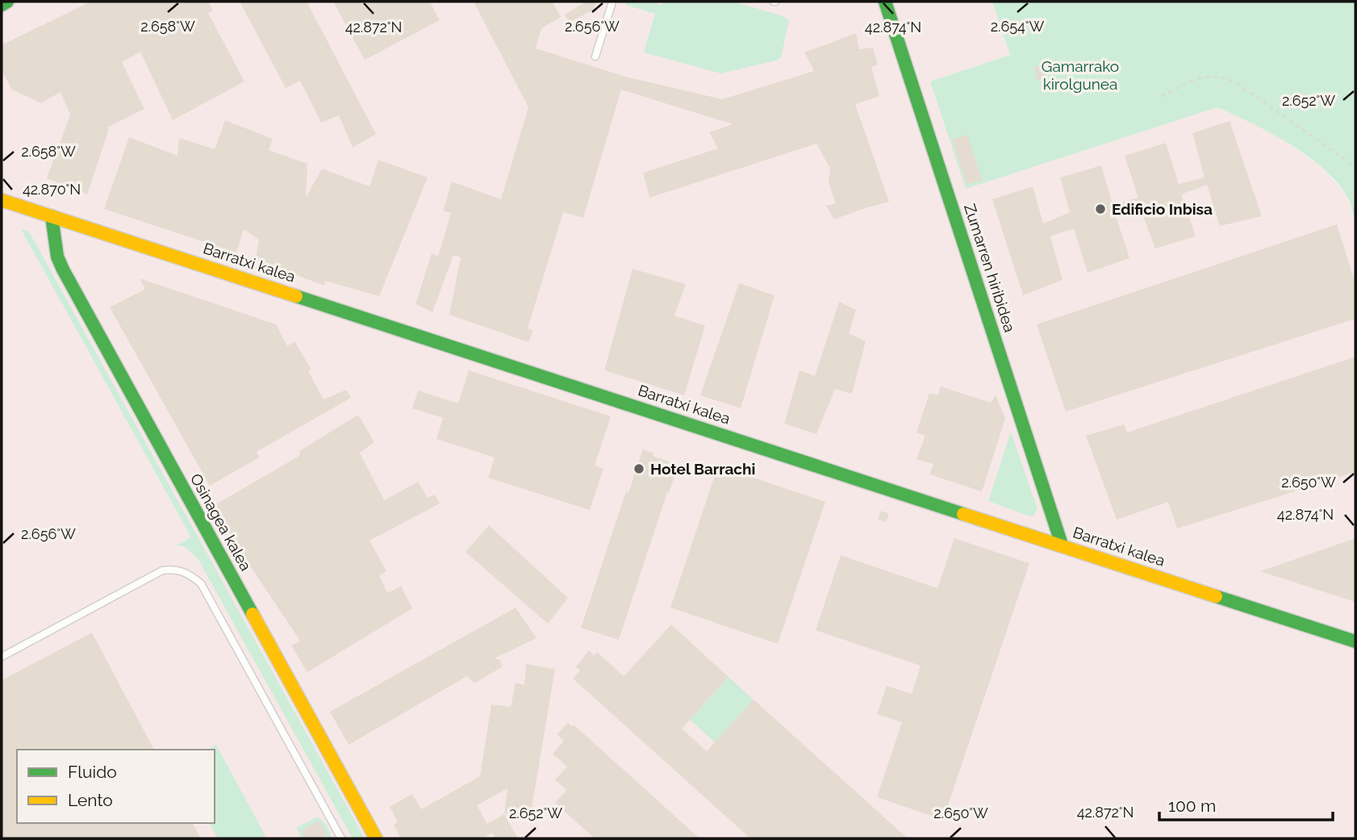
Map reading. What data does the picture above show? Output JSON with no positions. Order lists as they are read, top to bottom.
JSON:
{
  "streets": {
    "street": ["Barratxi kalea", "Zumarren hiribidea", "Osinagea kalea"]
  },
  "crossings": [
    ["Barratxi kalea", "Zumarren hiribidea"],
    ["Barratxi kalea", "Osinagea kalea"]
  ],
  "parks": ["Gamarrako kirolgunea"],
  "places": ["Edificio Inbisa", "Hotel Barrachi"],
  "legend": ["Fluido", "Lento"],
  "scale_bar": "100 m",
  "coordinates": [
    "2.658°W",
    "2.656°W",
    "2.654°W",
    "42.872°N",
    "42.874°N",
    "2.652°W",
    "42.870°N",
    "2.650°W"
  ]
}
